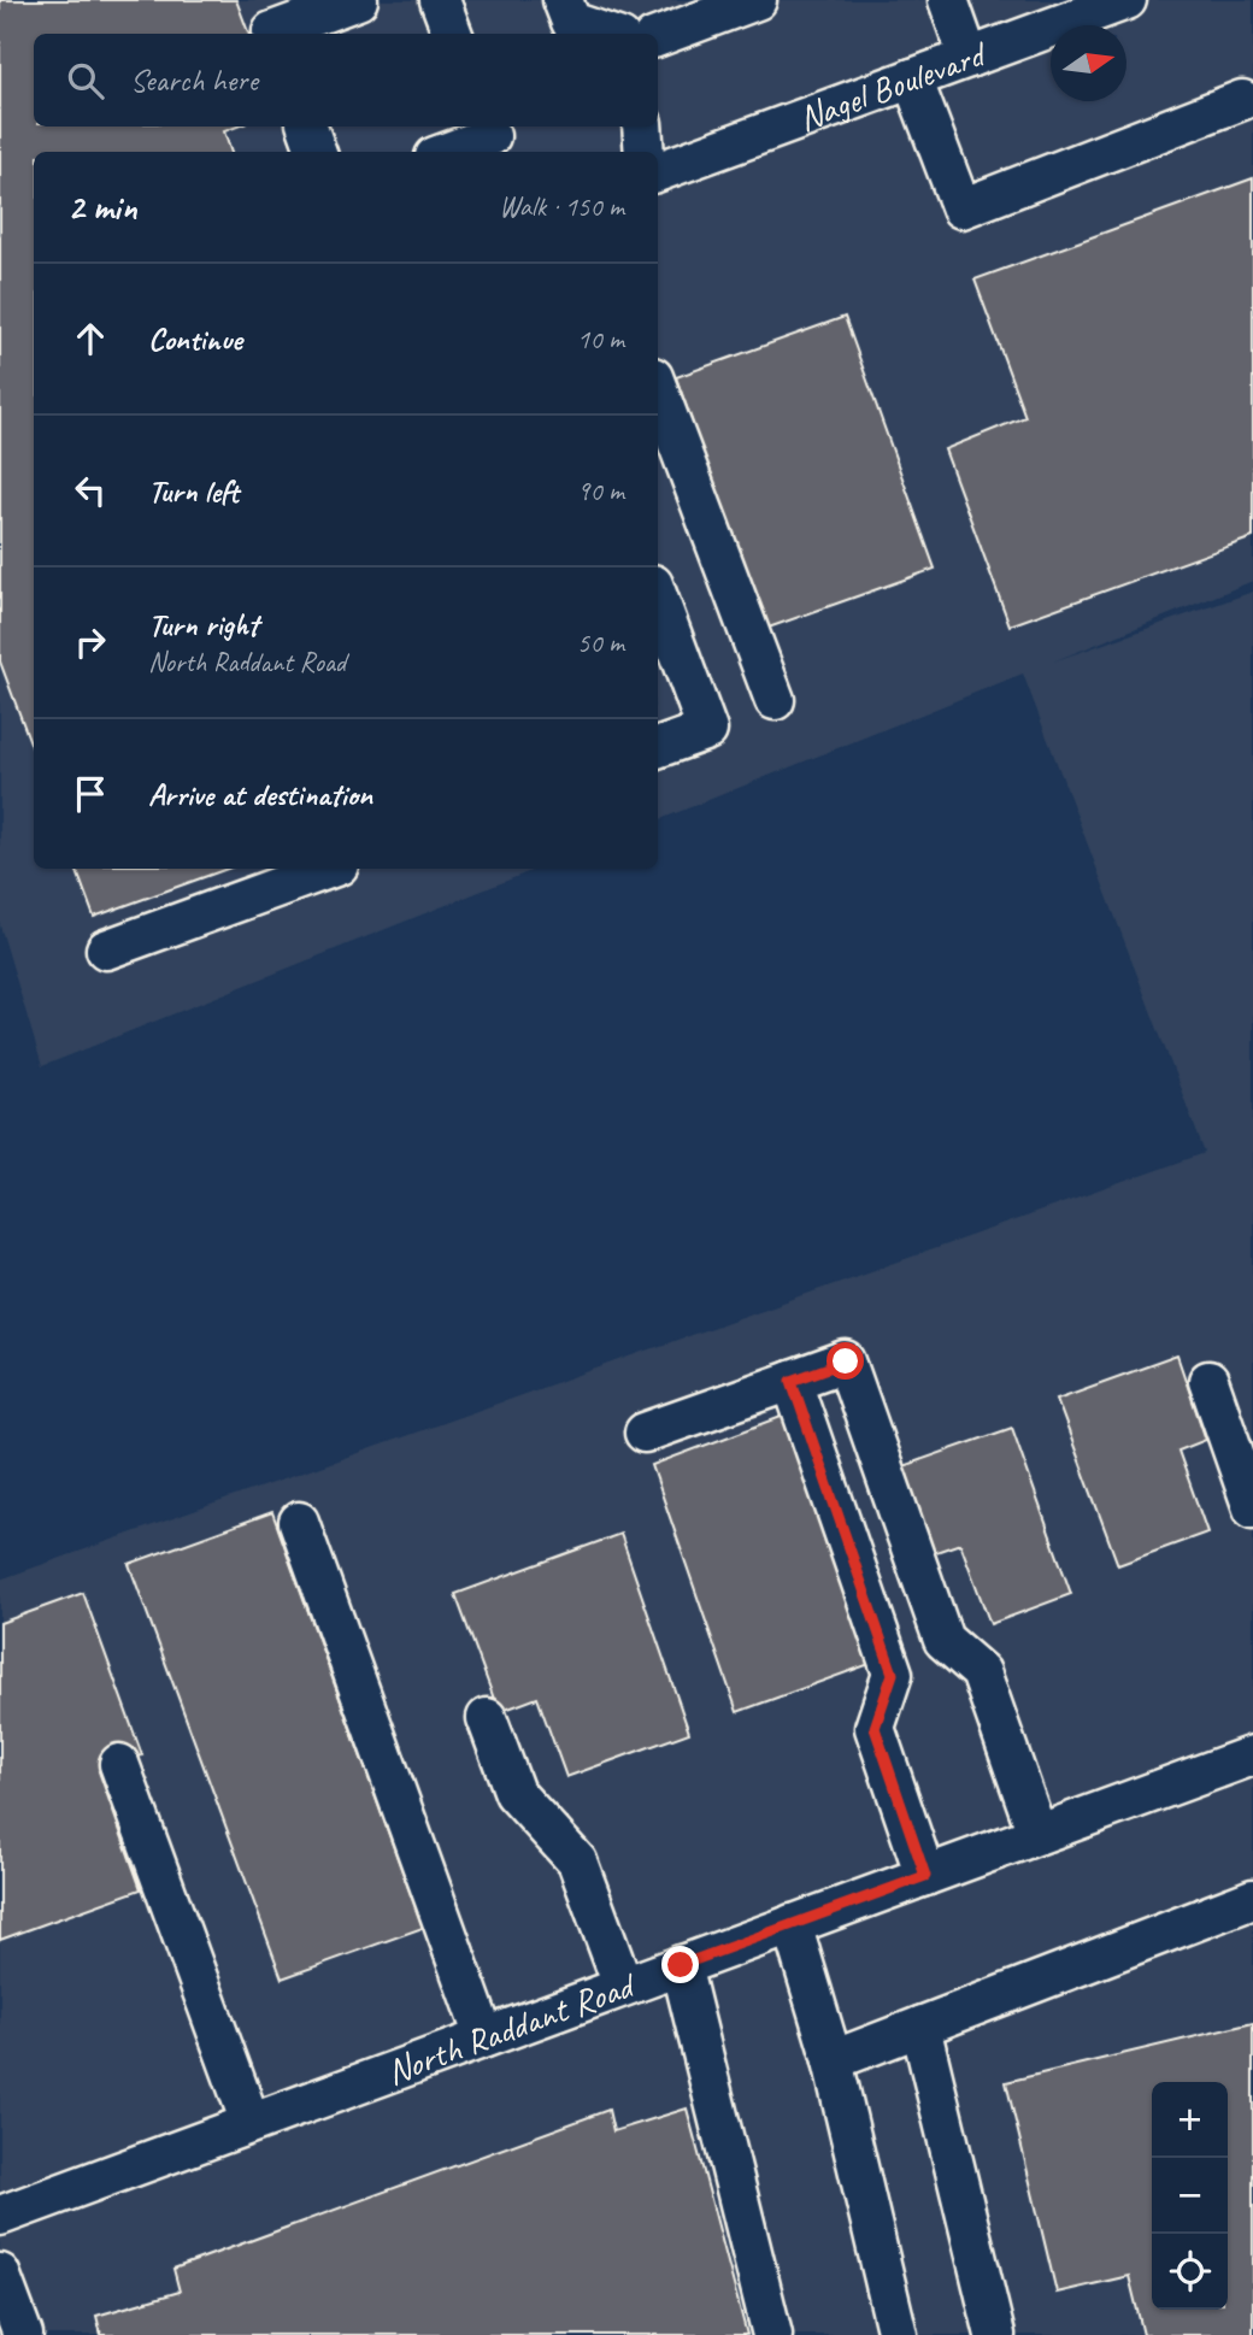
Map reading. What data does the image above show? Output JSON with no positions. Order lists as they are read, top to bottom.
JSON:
{
  "streets": {
    "street": ["Nagel Boulevard", "North Raddant Road"]
  },
  "north": "right",
  "page": {
    "search": "Search here",
    "heading": ["2 min", "Walk · 150 m"],
    "list": [
      ["Continue", "10 m"],
      ["Turn left", "90 m"],
      ["Turn right", "North Raddant Road", "50 m"],
      "Arrive at destination"
    ],
    "map_buttons": ["+", "−"]
  }
}
